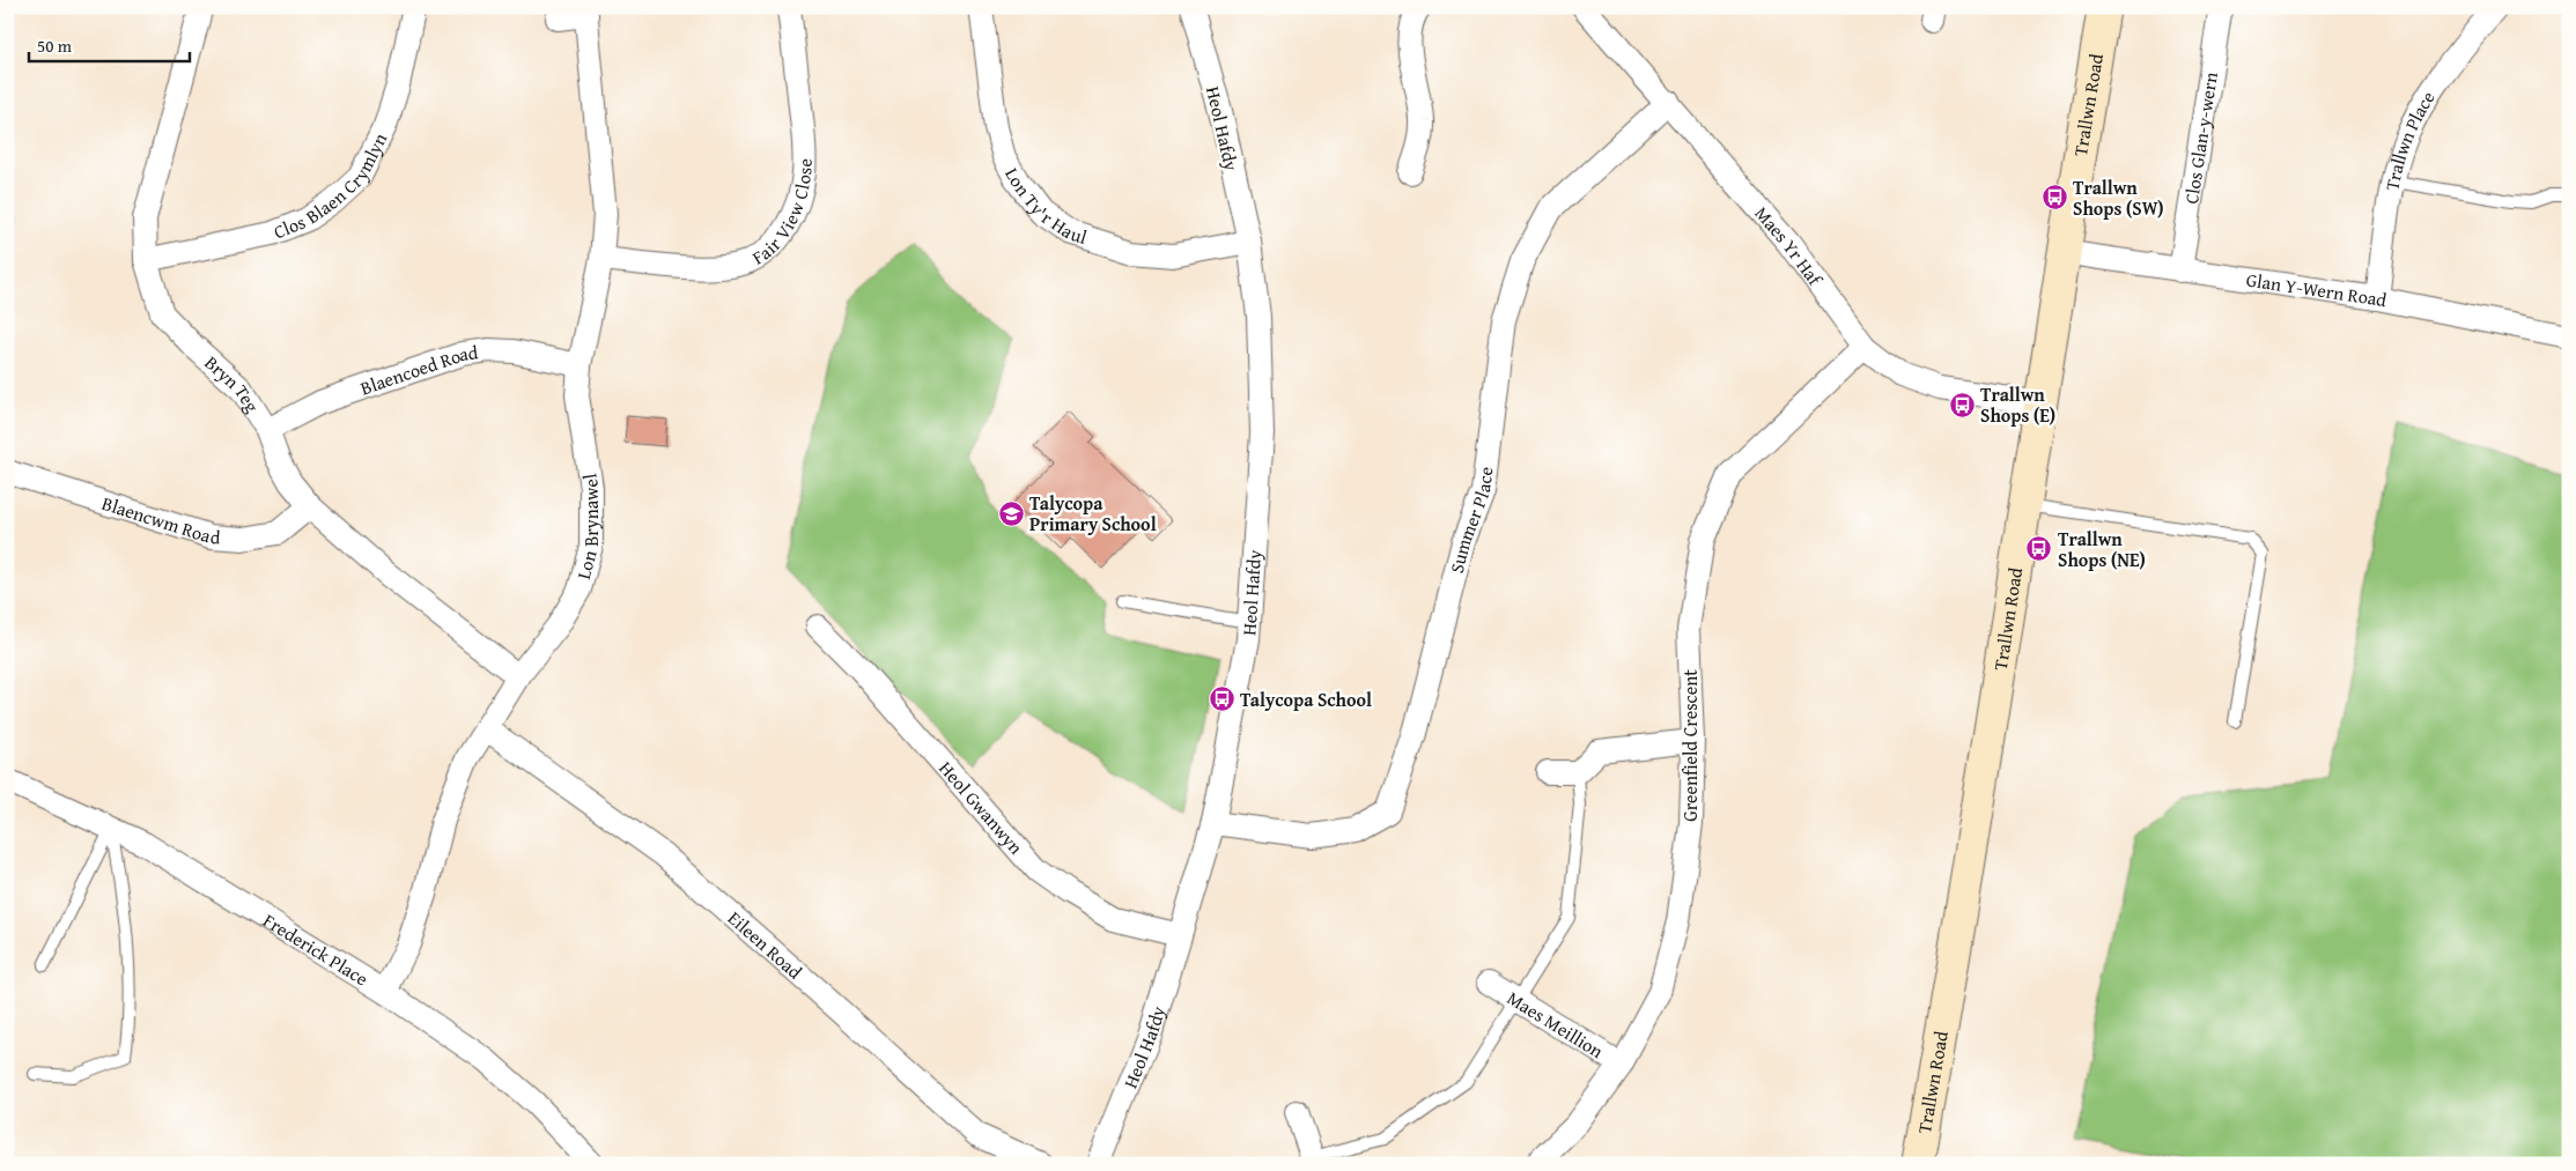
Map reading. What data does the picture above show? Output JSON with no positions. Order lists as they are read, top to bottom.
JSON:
{
  "streets": {
    "street": [
      "Trallwn Road",
      "Heol Hafdy",
      "Clos Glan-y-wern",
      "Trallwn Place",
      "Clos Blaen Crymlyn",
      "Lon Ty'r Haul",
      "Fair View Close",
      "Maes Yr Haf",
      "Glan Y-Wern Road",
      "Blaencoed Road",
      "Bryn Teg",
      "Blaencwm Road",
      "Summer Place",
      "Lon Brynawel",
      "Greenfield Crescent",
      "Heol Gwanwyn",
      "Eileen Road",
      "Frederick Place",
      "Maes Meillion"
    ]
  },
  "crossings": [
    ["Trallwn Road", "Maes Yr Haf"],
    ["Trallwn Road", "Glan Y-Wern Road"],
    ["Heol Hafdy", "Lon Ty'r Haul"],
    ["Heol Hafdy", "Summer Place"],
    ["Heol Hafdy", "Heol Gwanwyn"],
    ["Clos Glan-y-wern", "Glan Y-Wern Road"],
    ["Trallwn Place", "Glan Y-Wern Road"],
    ["Clos Blaen Crymlyn", "Bryn Teg"],
    ["Fair View Close", "Lon Brynawel"],
    ["Maes Yr Haf", "Summer Place"],
    ["Maes Yr Haf", "Greenfield Crescent"],
    ["Blaencoed Road", "Bryn Teg"],
    ["Blaencoed Road", "Lon Brynawel"],
    ["Bryn Teg", "Blaencwm Road"],
    ["Bryn Teg", "Lon Brynawel"],
    ["Lon Brynawel", "Eileen Road"],
    ["Lon Brynawel", "Frederick Place"],
    ["Greenfield Crescent", "Maes Meillion"]
  ],
  "places": {
    "bus stop": [
      "Trallwn Shops (SW)",
      "Trallwn Shops (E)",
      "Trallwn Shops (NE)",
      "Talycopa School"
    ],
    "school or university": ["Talycopa Primary School"]
  },
  "scale_bar": "50 m"
}
